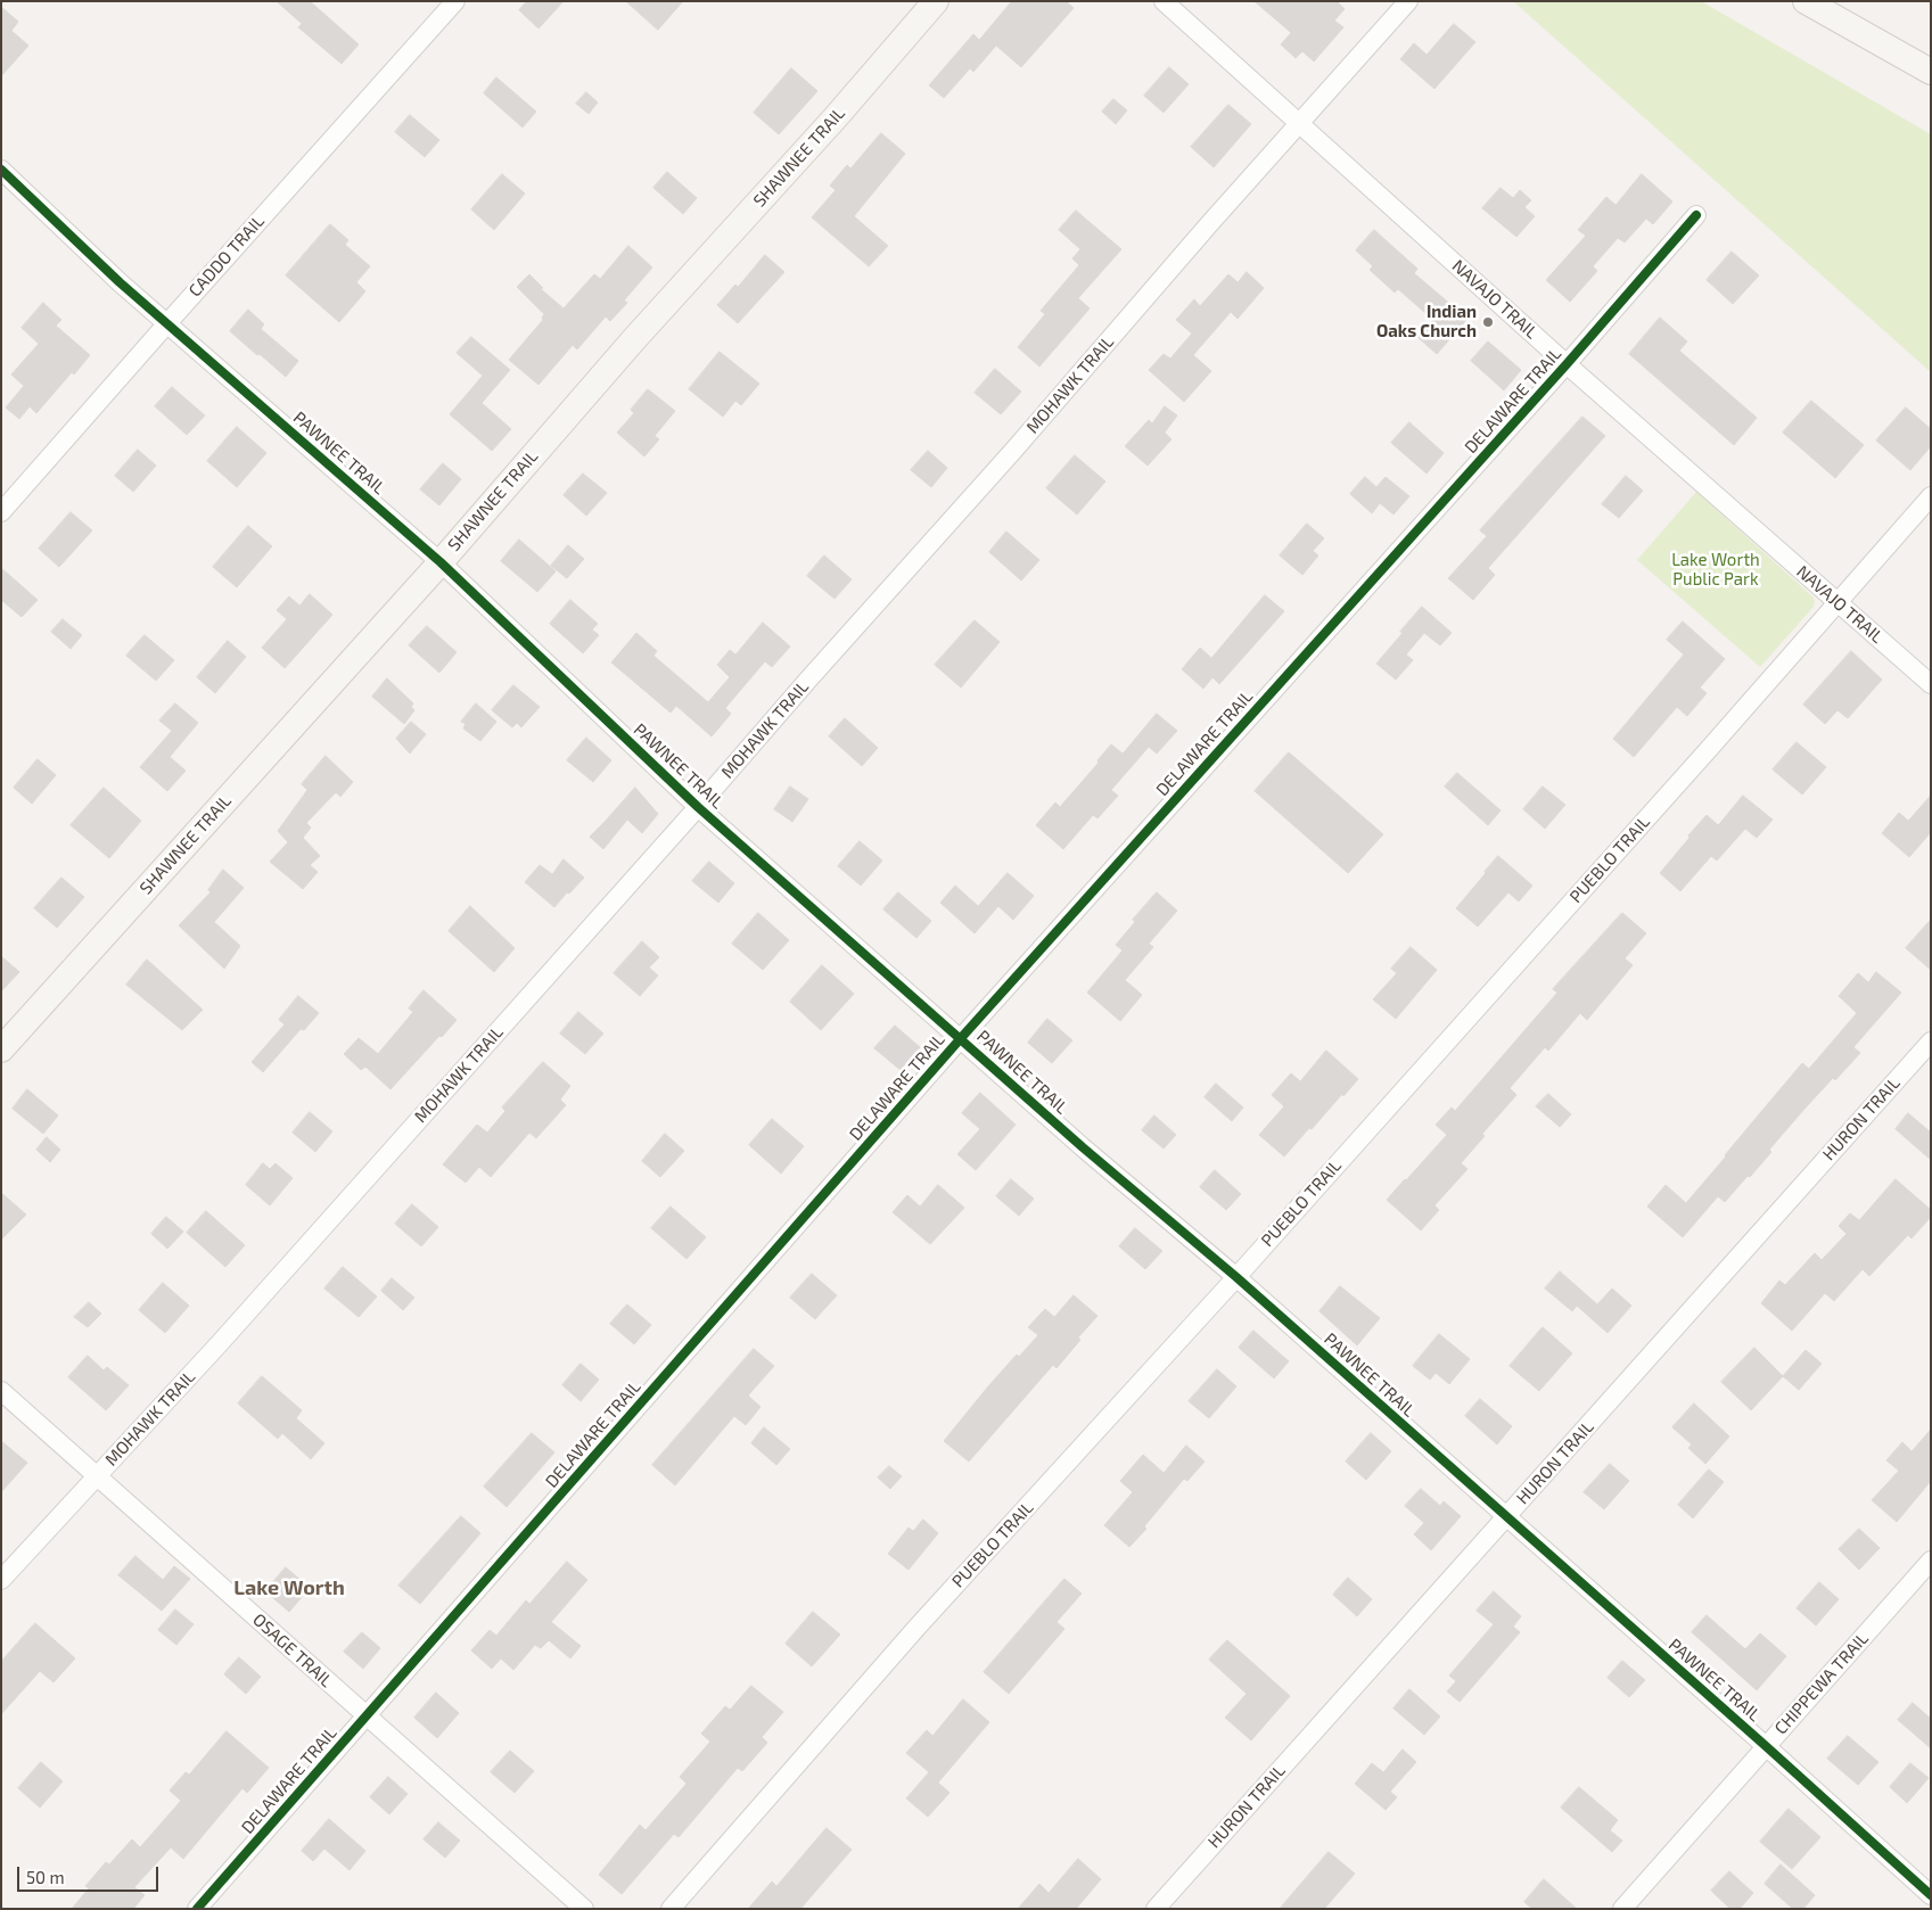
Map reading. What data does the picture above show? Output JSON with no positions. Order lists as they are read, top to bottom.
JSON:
{
  "streets": {
    "street": [
      "SHAWNEE TRAIL",
      "CADDO TRAIL",
      "NAVAJO TRAIL",
      "MOHAWK TRAIL",
      "DELAWARE TRAIL",
      "PAWNEE TRAIL",
      "PUEBLO TRAIL",
      "HURON TRAIL",
      "OSAGE TRAIL",
      "CHIPPEWA TRAIL"
    ]
  },
  "crossings": [
    ["SHAWNEE TRAIL", "PAWNEE TRAIL"],
    ["CADDO TRAIL", "PAWNEE TRAIL"],
    ["NAVAJO TRAIL", "MOHAWK TRAIL"],
    ["NAVAJO TRAIL", "DELAWARE TRAIL"],
    ["NAVAJO TRAIL", "PUEBLO TRAIL"],
    ["MOHAWK TRAIL", "PAWNEE TRAIL"],
    ["MOHAWK TRAIL", "OSAGE TRAIL"],
    ["DELAWARE TRAIL", "PAWNEE TRAIL"],
    ["DELAWARE TRAIL", "OSAGE TRAIL"],
    ["PAWNEE TRAIL", "PUEBLO TRAIL"],
    ["PAWNEE TRAIL", "HURON TRAIL"],
    ["PAWNEE TRAIL", "CHIPPEWA TRAIL"]
  ],
  "districts": ["Lake Worth"],
  "parks": ["Lake Worth Public Park"],
  "places": ["Indian Oaks Church"],
  "scale_bar": "50 m"
}
